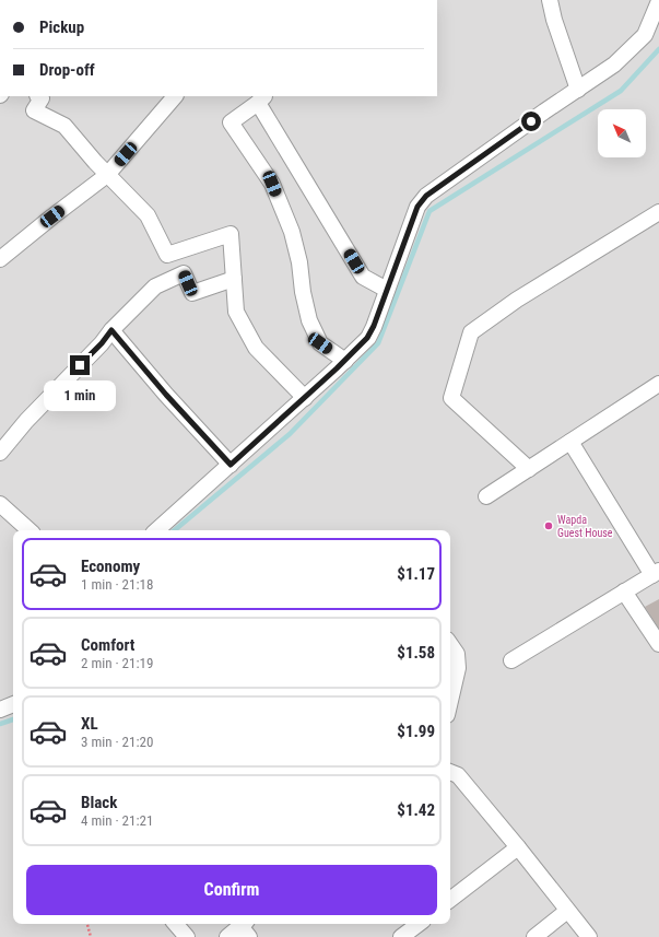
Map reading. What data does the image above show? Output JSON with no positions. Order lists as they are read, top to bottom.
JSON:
{
  "places": ["Wapda Guest House"],
  "north": "top left",
  "page": {
    "banner": ["Pickup", "Drop-off"],
    "bubble": "1 min",
    "list": [
      {
        "name": "Economy",
        "note": "1 min · 21:18",
        "value": "$1.17"
      },
      {
        "name": "Comfort",
        "note": "2 min · 21:19",
        "value": "$1.58"
      },
      {
        "name": "XL",
        "note": "3 min · 21:20",
        "value": "$1.99"
      },
      {
        "name": "Black",
        "note": "4 min · 21:21",
        "value": "$1.42"
      }
    ],
    "buttons": "Confirm"
  }
}
